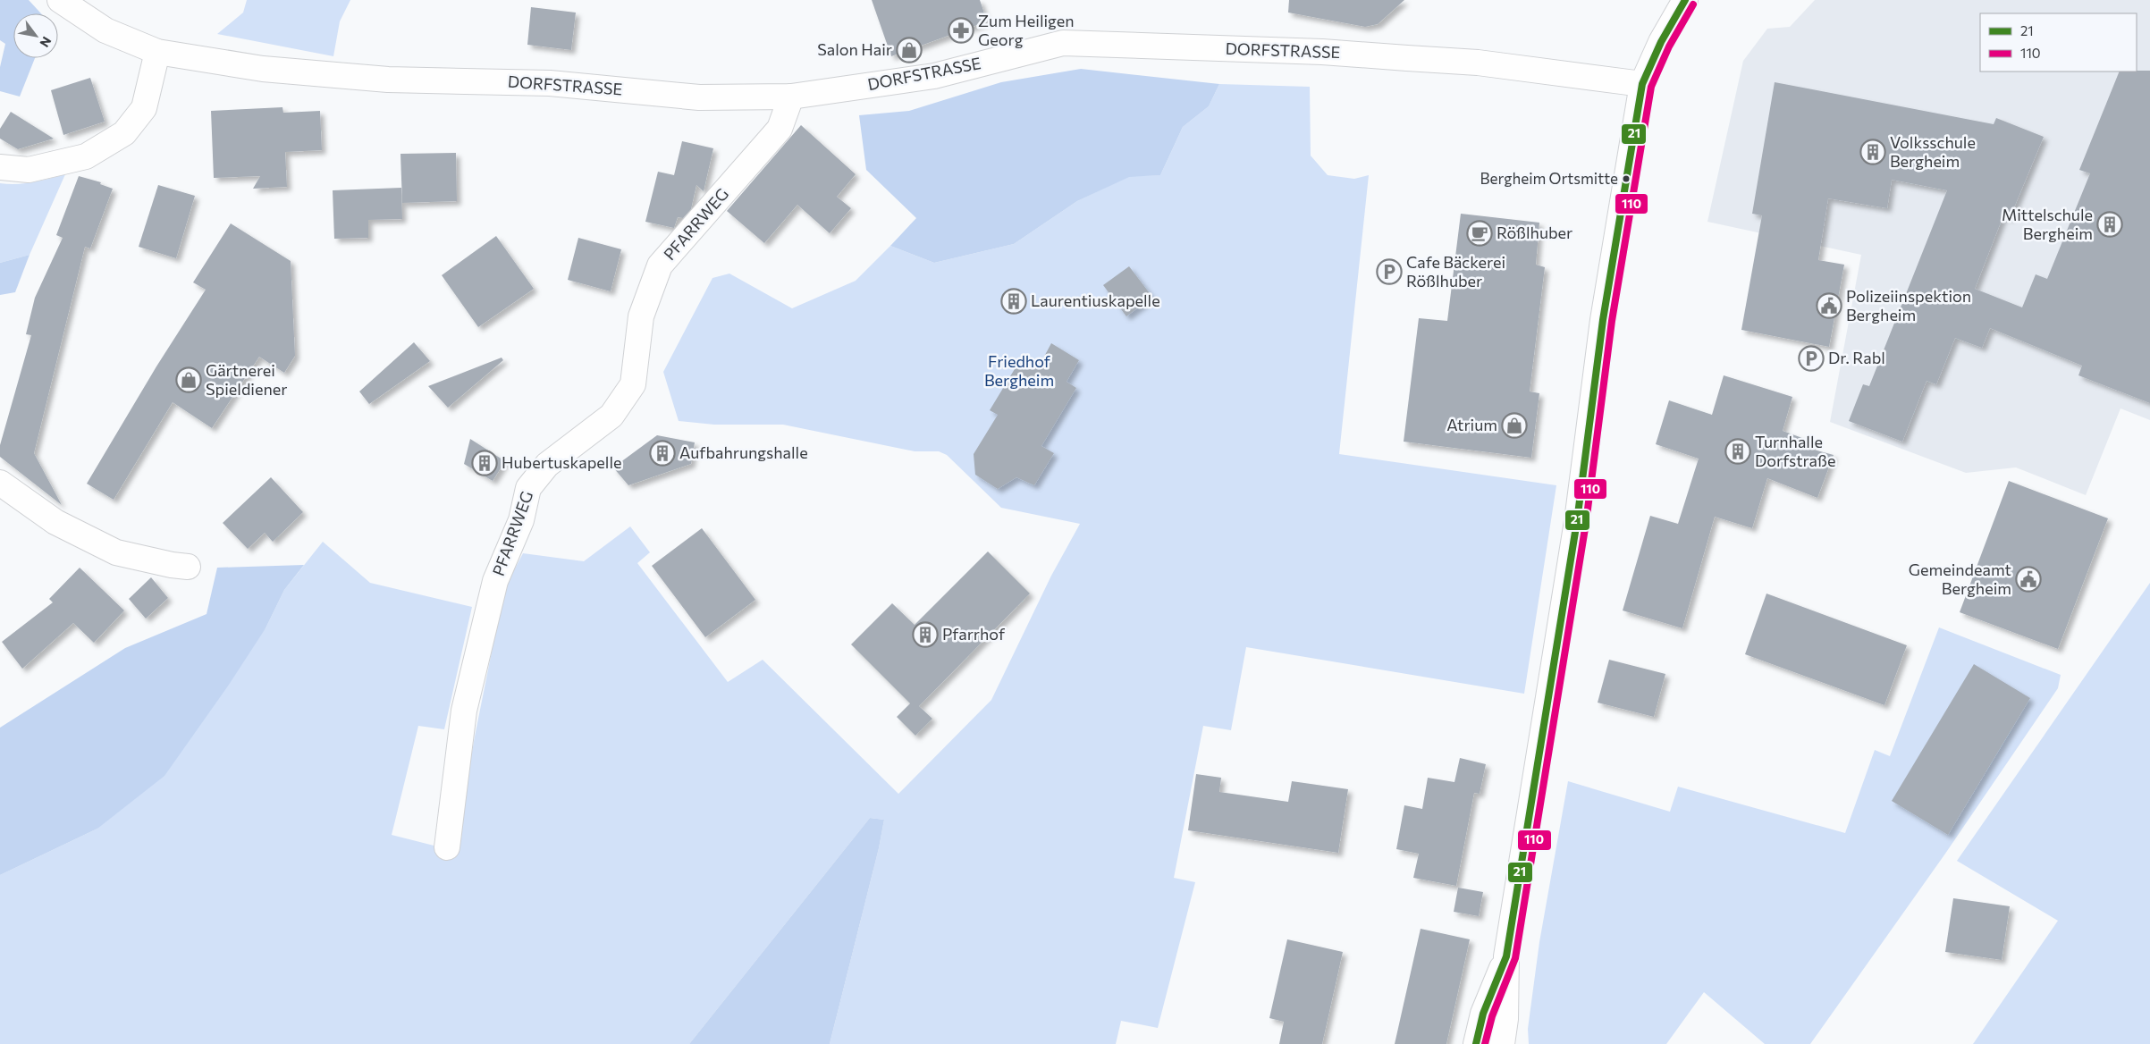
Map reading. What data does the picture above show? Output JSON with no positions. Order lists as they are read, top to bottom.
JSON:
{
  "streets": {
    "street": ["DORFSTRASSE", "PFARRWEG"]
  },
  "crossings": [
    ["DORFSTRASSE", "PFARRWEG"]
  ],
  "parks": ["Friedhof Bergheim"],
  "places": {
    "pharmacy": ["Zum Heiligen Georg"],
    "shop": ["Salon Hair", "Gärtnerei Spieldiener", "Atrium"],
    "building": [
      "Volksschule Bergheim",
      "Mittelschule Bergheim",
      "Laurentiuskapelle",
      "Turnhalle Dorfstraße",
      "Aufbahrungshalle",
      "Hubertuskapelle",
      "Pfarrhof"
    ],
    "other": ["Bergheim Ortsmitte"],
    "cafe": ["Rößlhuber"],
    "parking": ["Cafe Bäckerei Rößlhuber", "Dr. Rabl"],
    "public building": ["Polizeiinspektion Bergheim", "Gemeindeamt Bergheim"]
  },
  "lines": ["transit line 21", "transit line 110"],
  "legend": ["21", "110"],
  "north": "bottom right"
}
